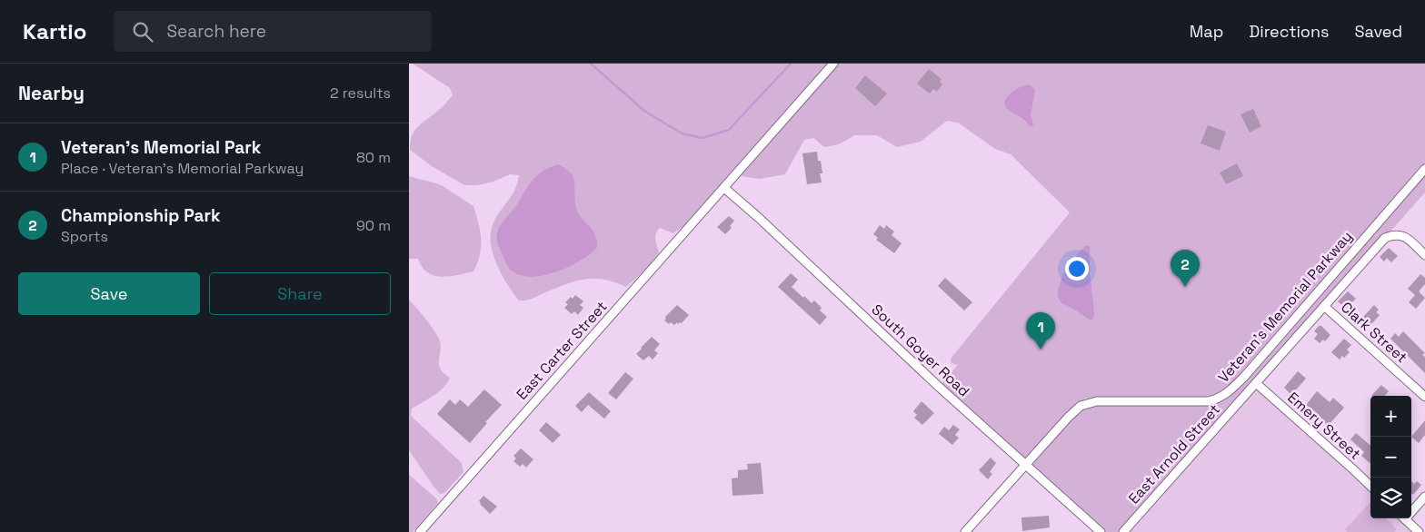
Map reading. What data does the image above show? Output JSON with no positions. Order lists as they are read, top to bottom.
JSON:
{
  "streets": {
    "street": [
      "Veteran's Memorial Parkway",
      "Clark Street",
      "East Carter Street",
      "South Goyer Road",
      "Emery Street",
      "East Arnold Street"
    ]
  },
  "crossings": [
    ["Veteran's Memorial Parkway", "South Goyer Road"],
    ["Clark Street", "East Arnold Street"],
    ["East Carter Street", "South Goyer Road"],
    ["Emery Street", "East Arnold Street"]
  ],
  "page": {
    "header": "Kartio",
    "search": "Search here",
    "nav": ["Map", "Directions", "Saved"],
    "heading": ["Nearby", "2 results"],
    "list": [
      {
        "mark": "1",
        "name": "Veteran's Memorial Park",
        "note": "Place · Veteran's Memorial Parkway",
        "value": "80 m"
      },
      {
        "mark": "2",
        "name": "Championship Park",
        "note": "Sports",
        "value": "90 m"
      }
    ],
    "pins": ["2", "1"],
    "buttons": ["Save", "Share"],
    "map_buttons": ["+", "−"]
  }
}
